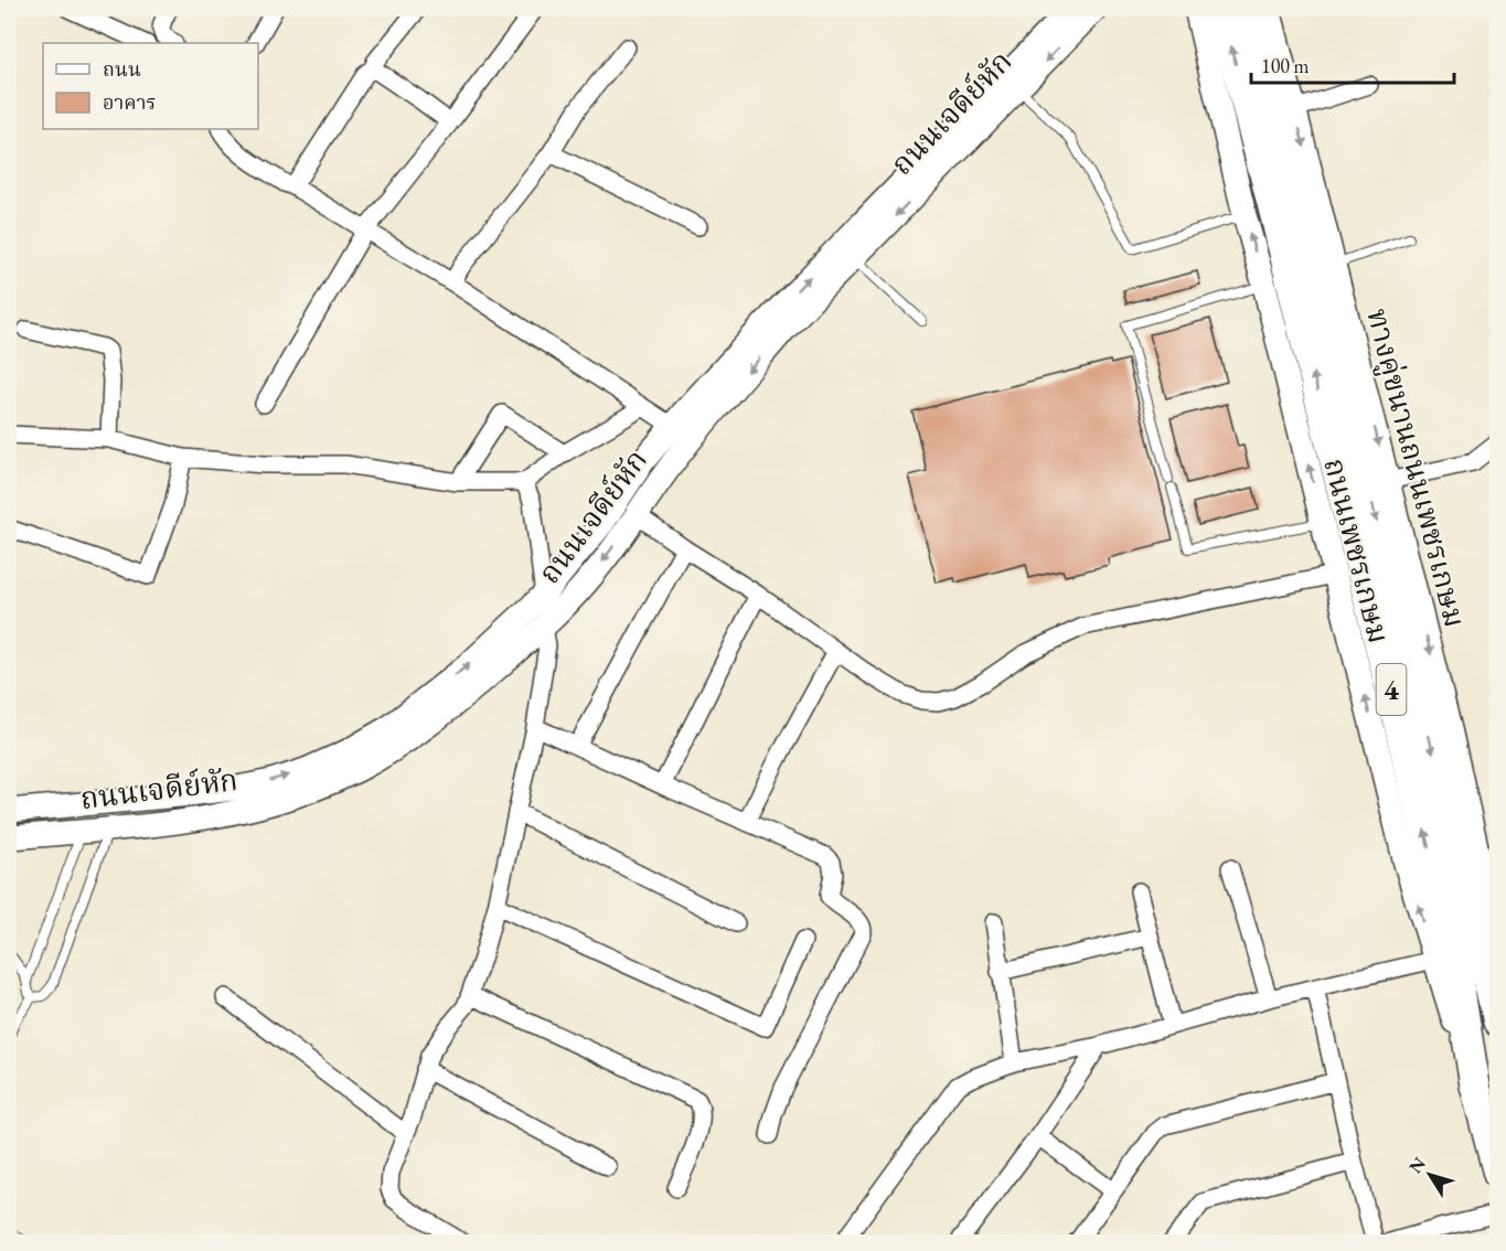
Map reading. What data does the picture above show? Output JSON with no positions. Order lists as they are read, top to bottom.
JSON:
{
  "streets": {
    "highway": ["ถนนเพชรเกษม", "4"],
    "main road": ["ถนนเจดีย์หัก", "ทางคู่ขนานถนนเพชรเกษม"]
  },
  "crossings": [
    ["ถนนเพชรเกษม", "4"]
  ],
  "legend": ["ถนน", "อาคาร"],
  "scale_bar": "100 m",
  "north": "top left"
}
